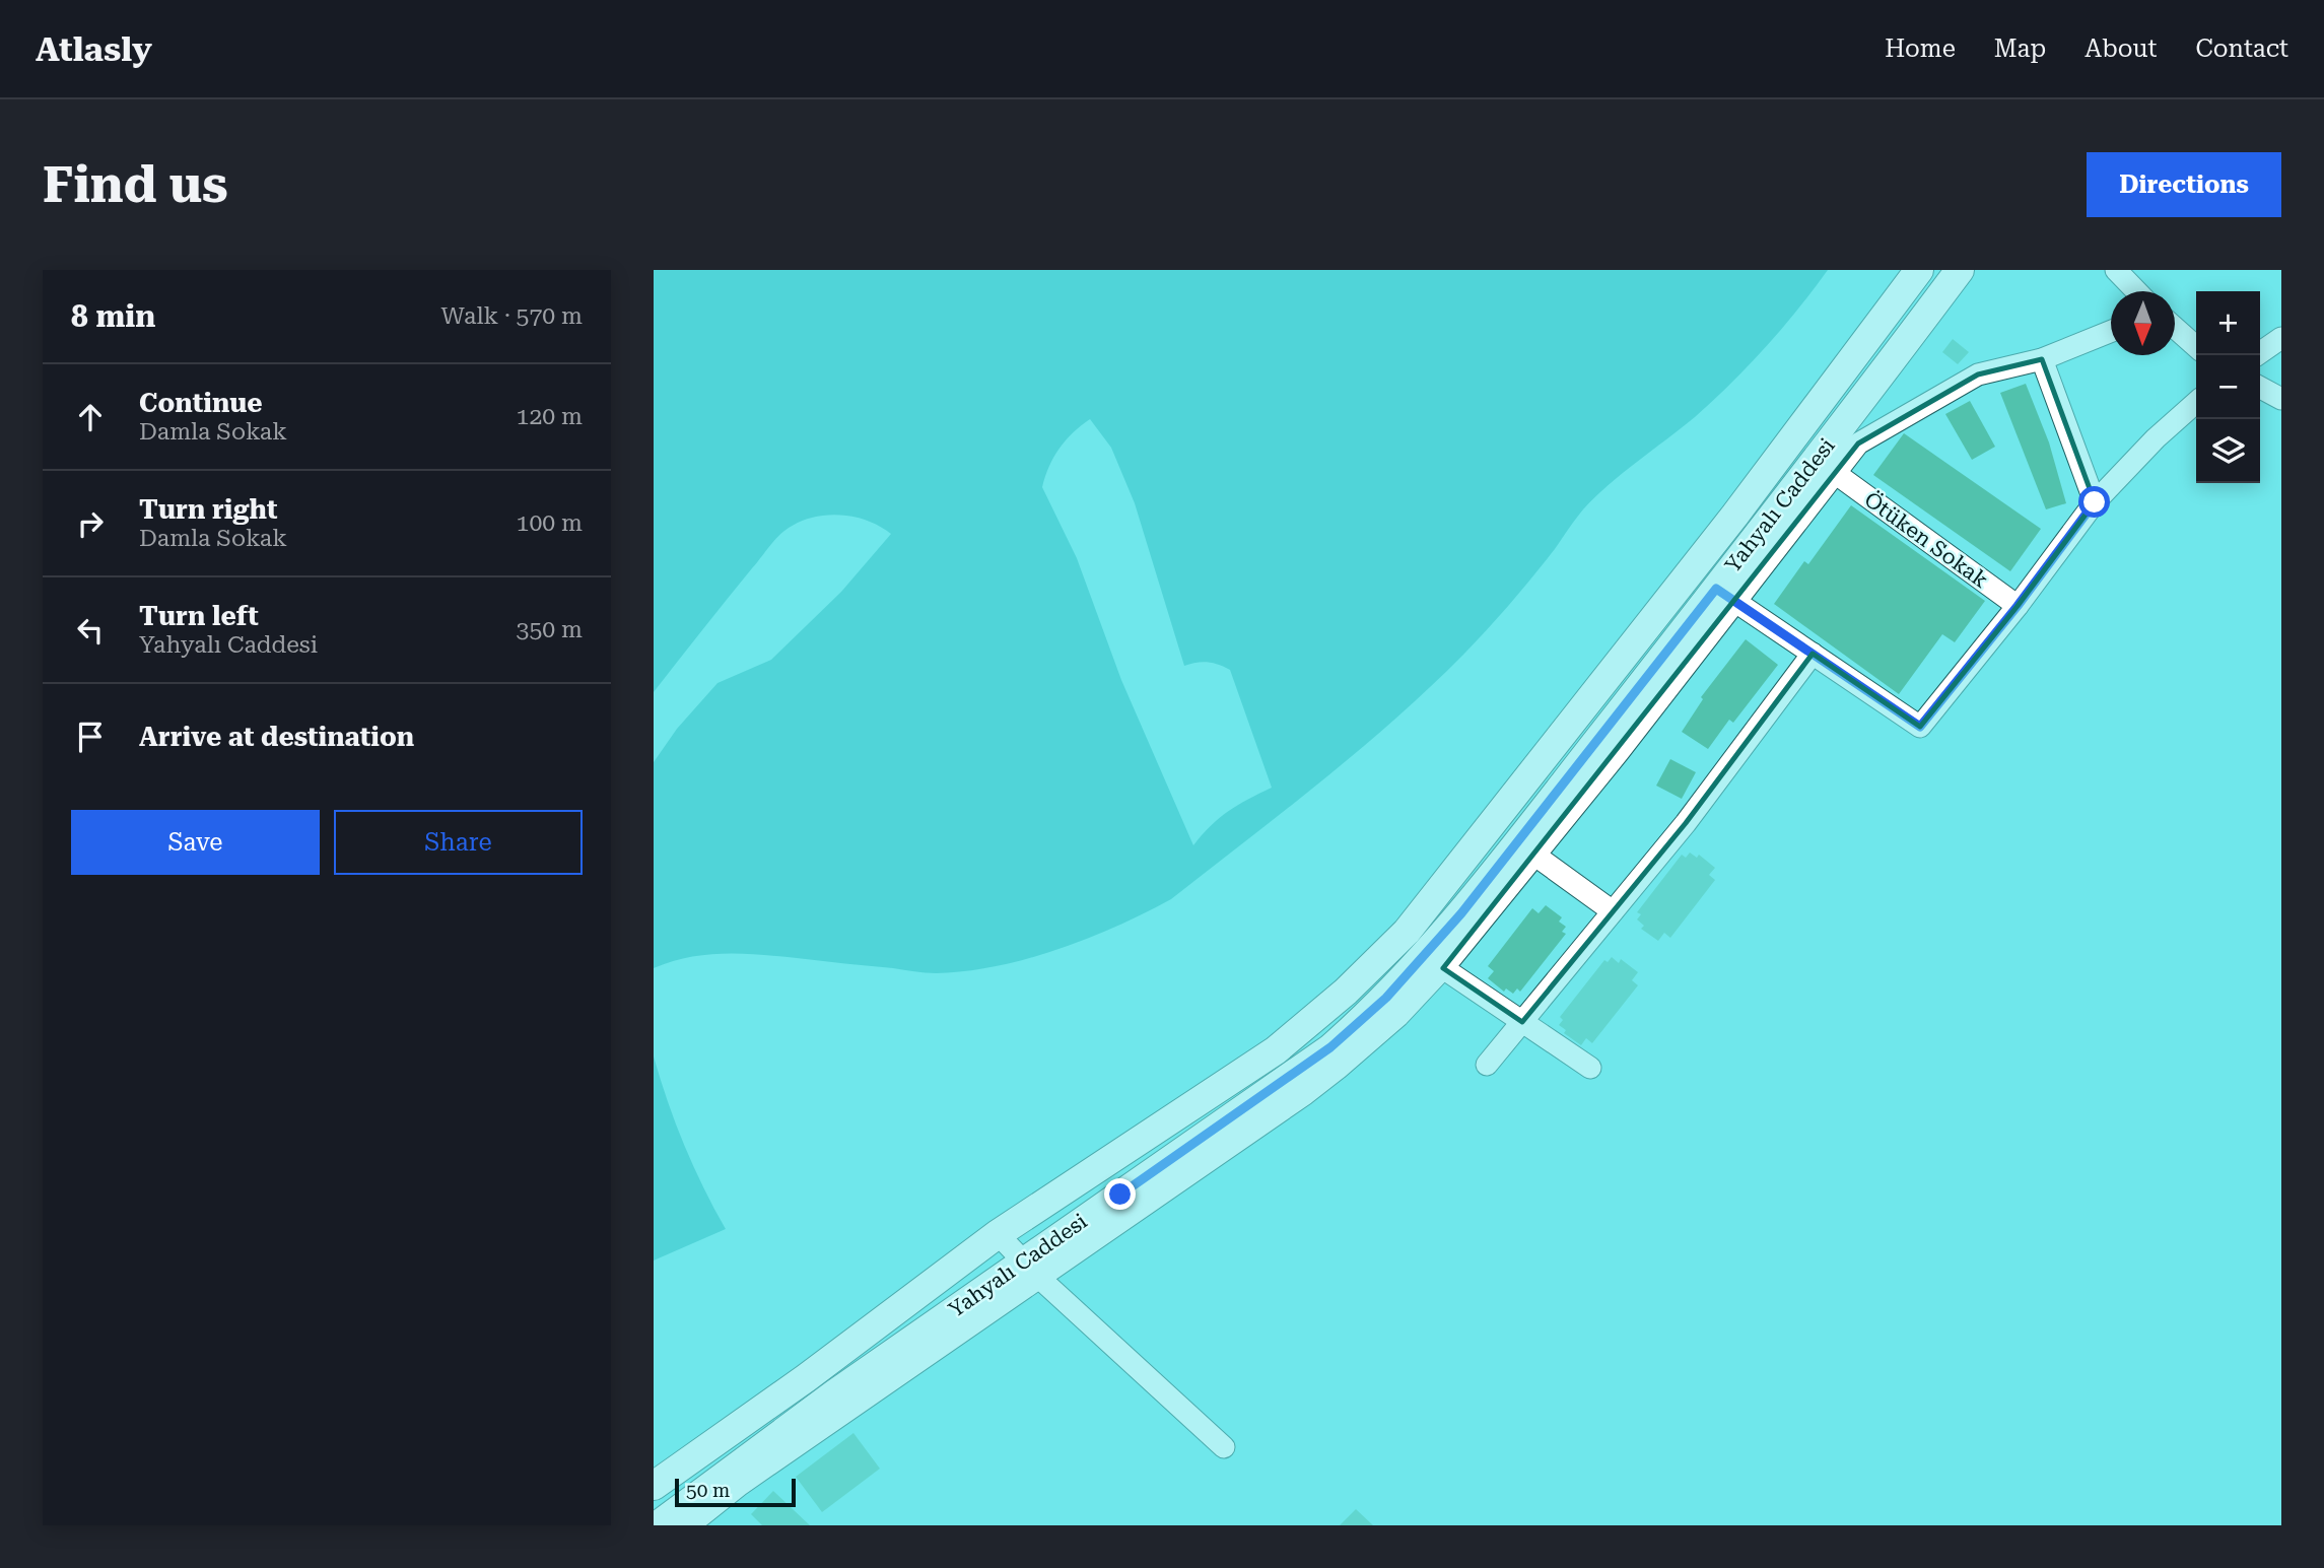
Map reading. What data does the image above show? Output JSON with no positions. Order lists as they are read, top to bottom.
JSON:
{
  "streets": {
    "main road": ["Yahyalı Caddesi"],
    "street": ["Ötüken Sokak"]
  },
  "scale_bar": "50 m",
  "north": "bottom",
  "page": {
    "header": "Atlasly",
    "nav": [
      "Home",
      "Map",
      "About",
      "Contact"
    ],
    "buttons": [
      "Directions",
      ["Save", "Share"]
    ],
    "title": "Find us",
    "heading": ["8 min", "Walk · 570 m"],
    "map_buttons": ["+", "−"],
    "list": [
      ["Continue", "Damla Sokak", "120 m"],
      ["Turn right", "Damla Sokak", "100 m"],
      ["Turn left", "Yahyalı Caddesi", "350 m"],
      "Arrive at destination"
    ],
    "scale": "50 m"
  }
}
